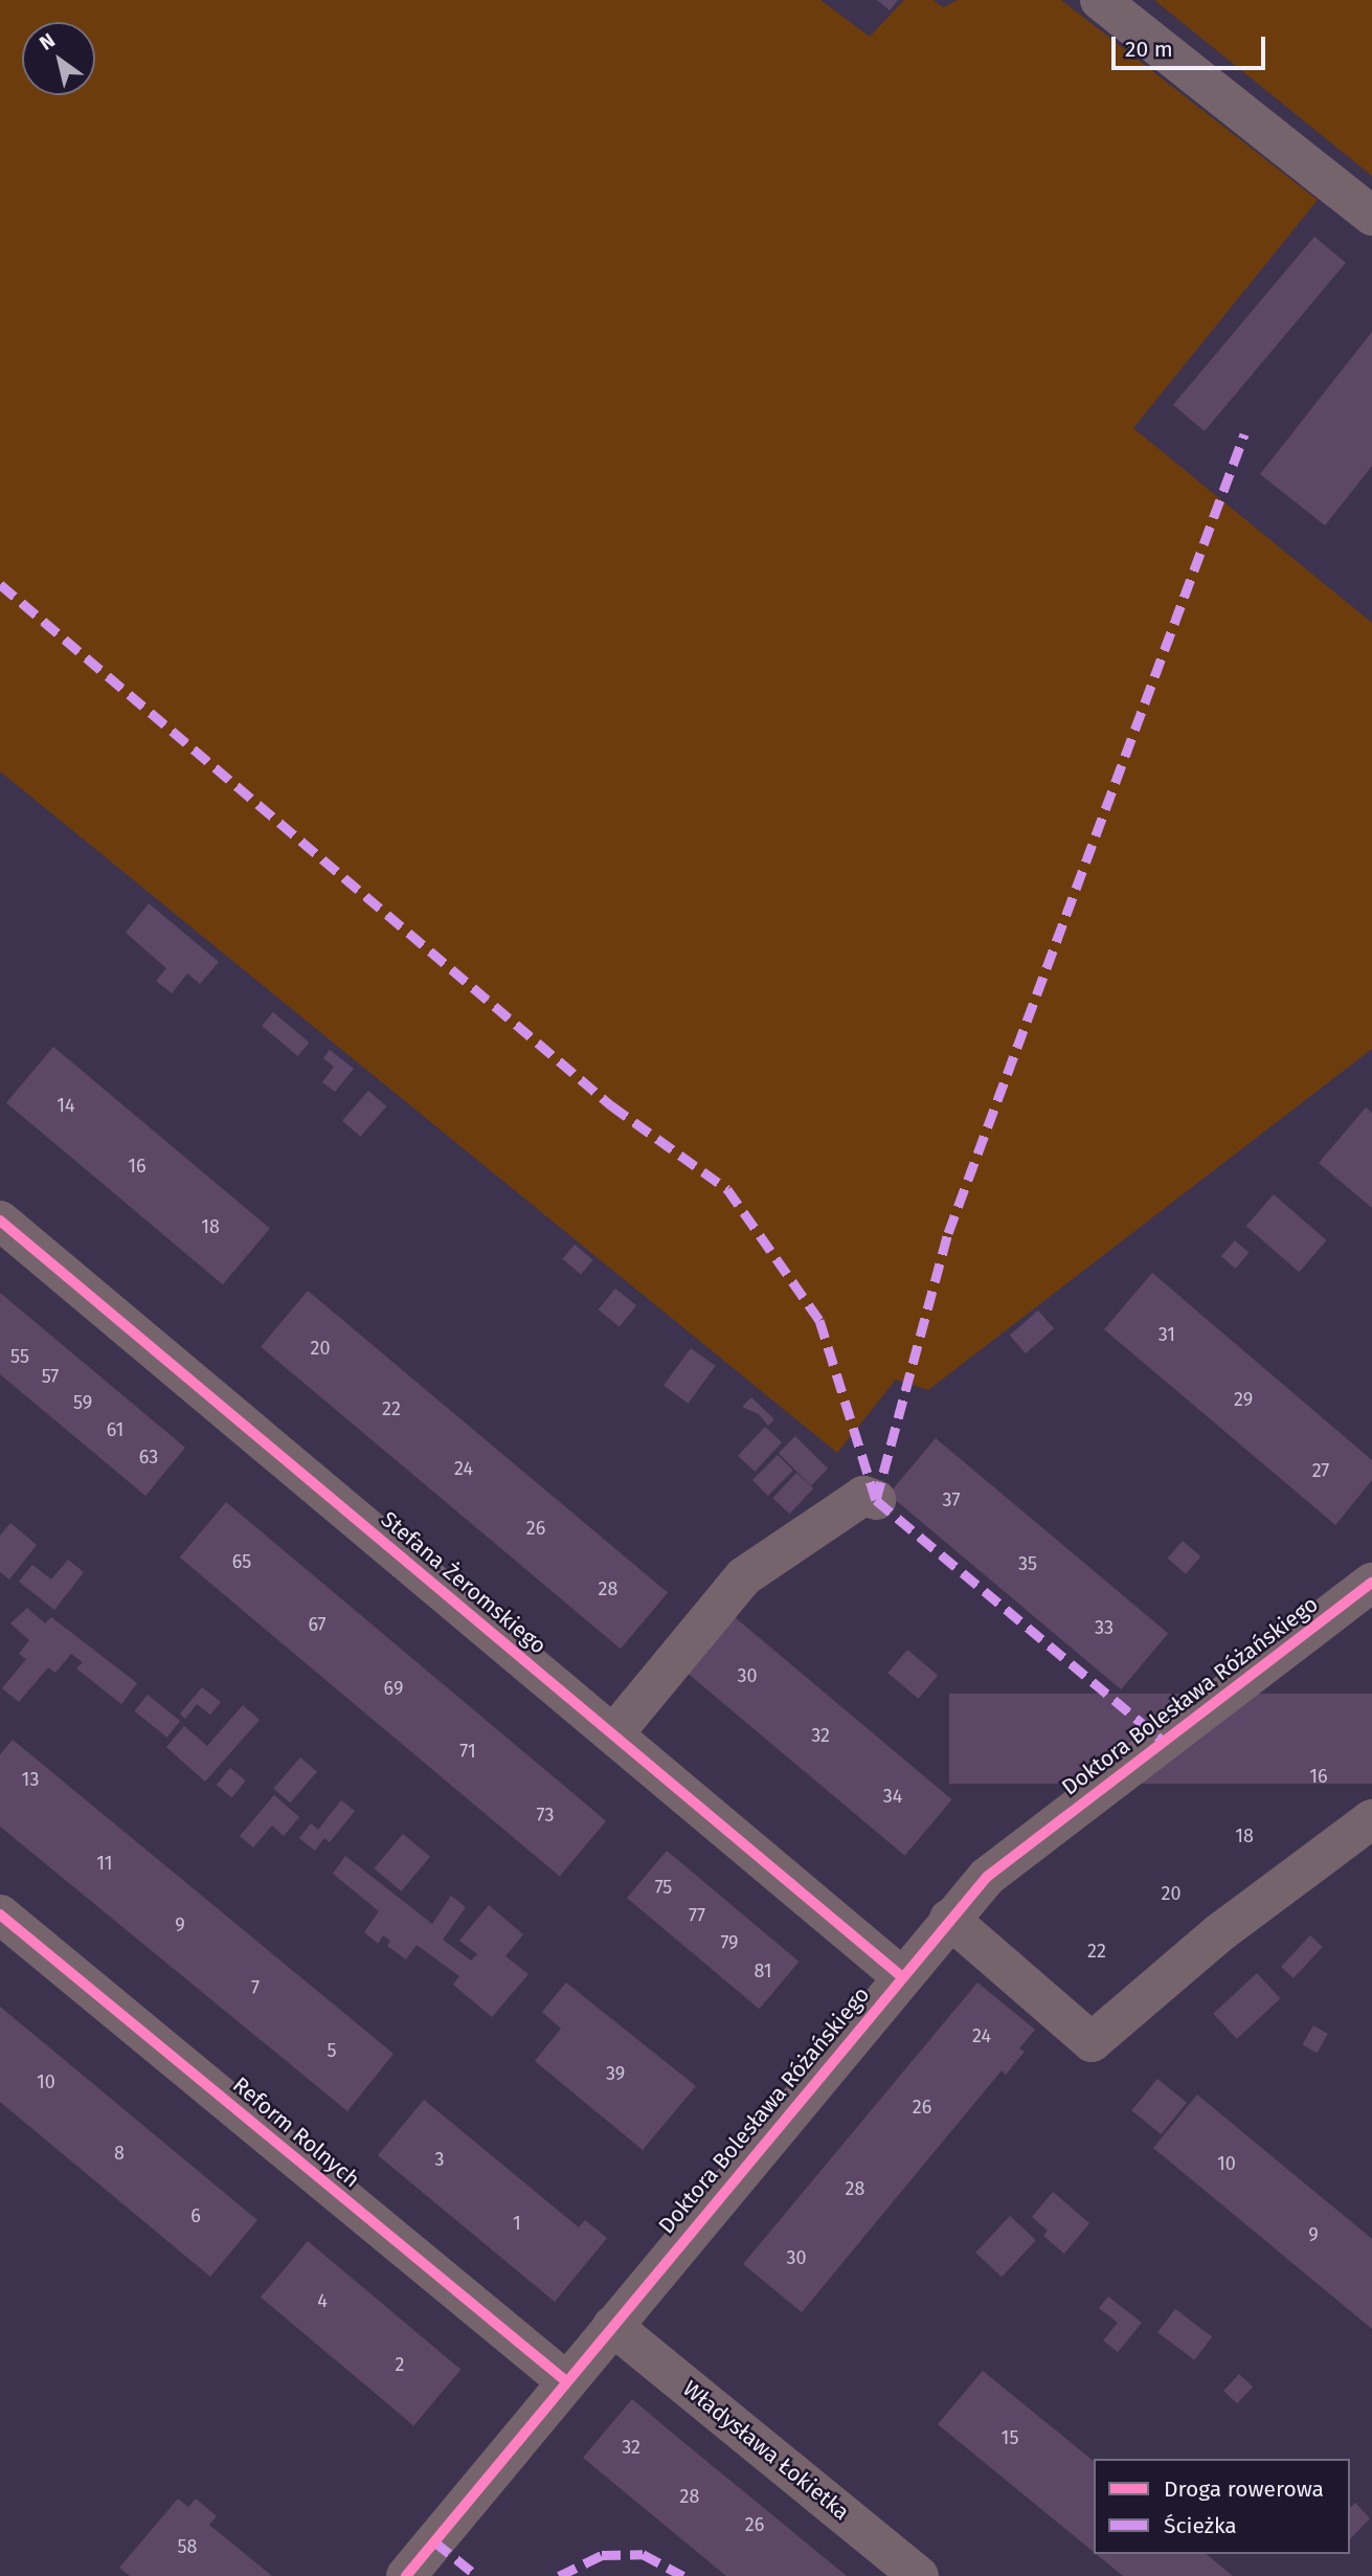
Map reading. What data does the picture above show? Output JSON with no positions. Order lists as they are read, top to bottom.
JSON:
{
  "streets": {
    "street": [
      "Stefana Żeromskiego",
      "Doktora Bolesława Różańskiego",
      "Reform Rolnych",
      "Władysława Łokietka"
    ]
  },
  "crossings": [
    ["Stefana Żeromskiego", "Doktora Bolesława Różańskiego"],
    ["Doktora Bolesława Różańskiego", "Reform Rolnych"],
    ["Doktora Bolesława Różańskiego", "Władysława Łokietka"]
  ],
  "house_numbers": [
    "14",
    "16",
    "18",
    "31",
    "20",
    "55",
    "57",
    "29",
    "59",
    "22",
    "61",
    "63",
    "24",
    "27",
    "37",
    "26",
    "65",
    "35",
    "28",
    "67",
    "33",
    "30",
    "69",
    "32",
    "71",
    "16",
    "13",
    "34",
    "73",
    "18",
    "11",
    "75",
    "20",
    "77",
    "9",
    "79",
    "22",
    "81",
    "7",
    "24",
    "5",
    "39",
    "10",
    "26",
    "8",
    "3",
    "10",
    "28",
    "6",
    "1",
    "9",
    "30",
    "4",
    "2",
    "15",
    "32",
    "28",
    "26",
    "58"
  ],
  "legend": ["Droga rowerowa", "Ścieżka"],
  "scale_bar": "20 m",
  "north": "top left"
}
